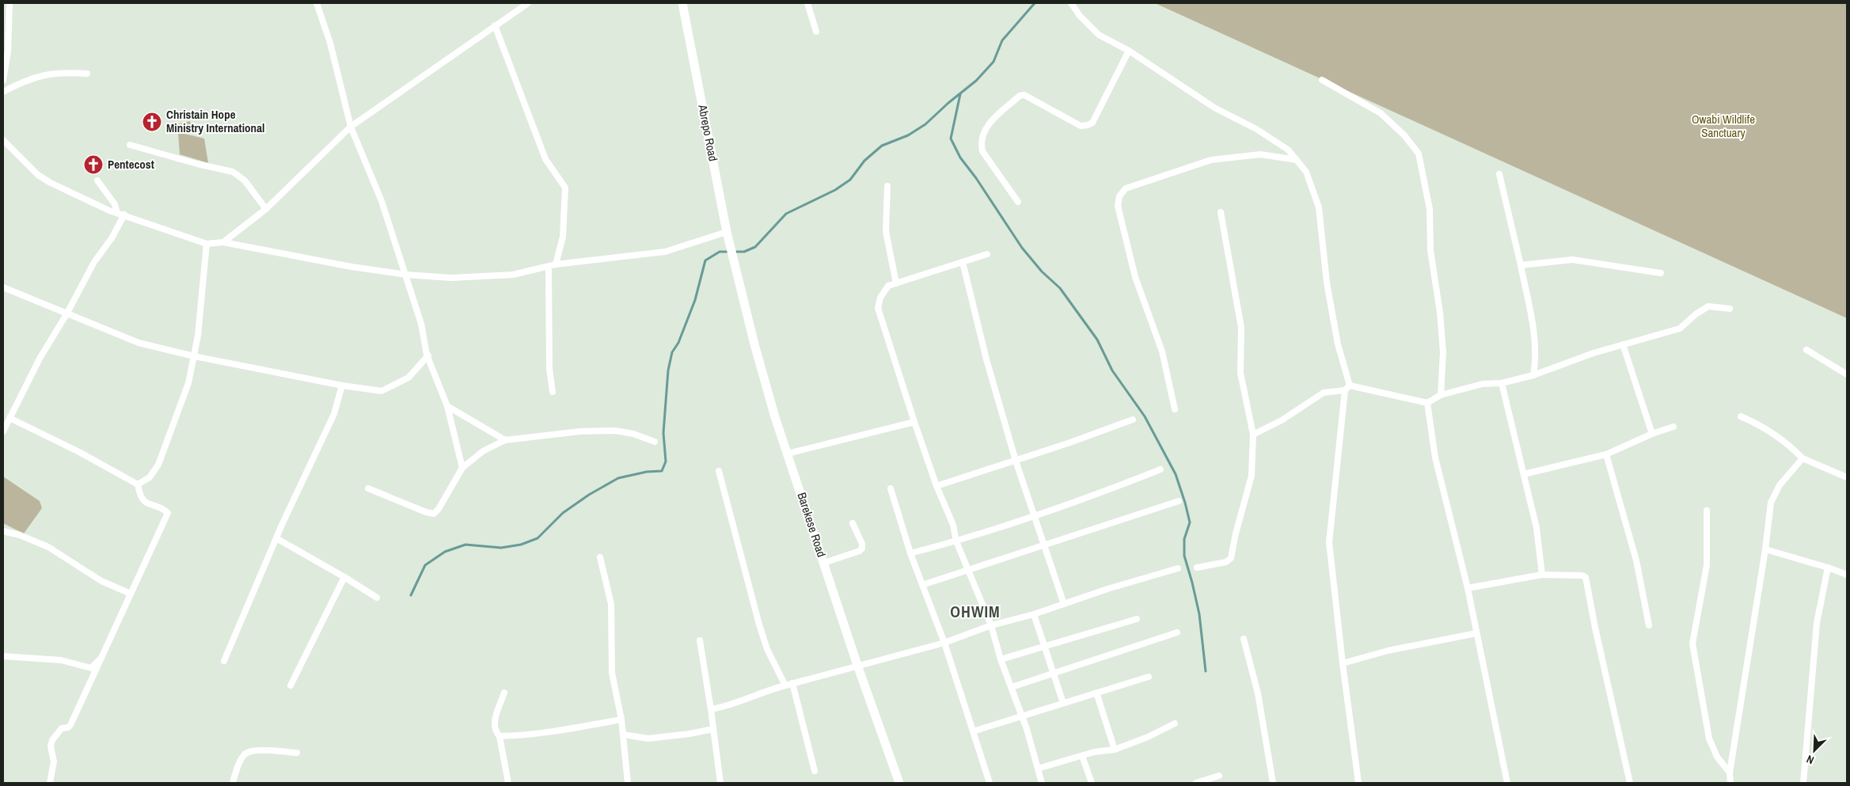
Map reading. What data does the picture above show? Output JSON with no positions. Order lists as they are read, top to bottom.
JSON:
{
  "streets": {
    "main road": ["Abrepo Road", "Barekese Road"]
  },
  "crossings": [
    ["Abrepo Road", "Barekese Road"]
  ],
  "districts": ["OHWIM"],
  "parks": ["Owabi Wildlife Sanctuary"],
  "places": {
    "church": ["Christain Hope Ministry International", "Pentecost"]
  },
  "north": "bottom left"
}
